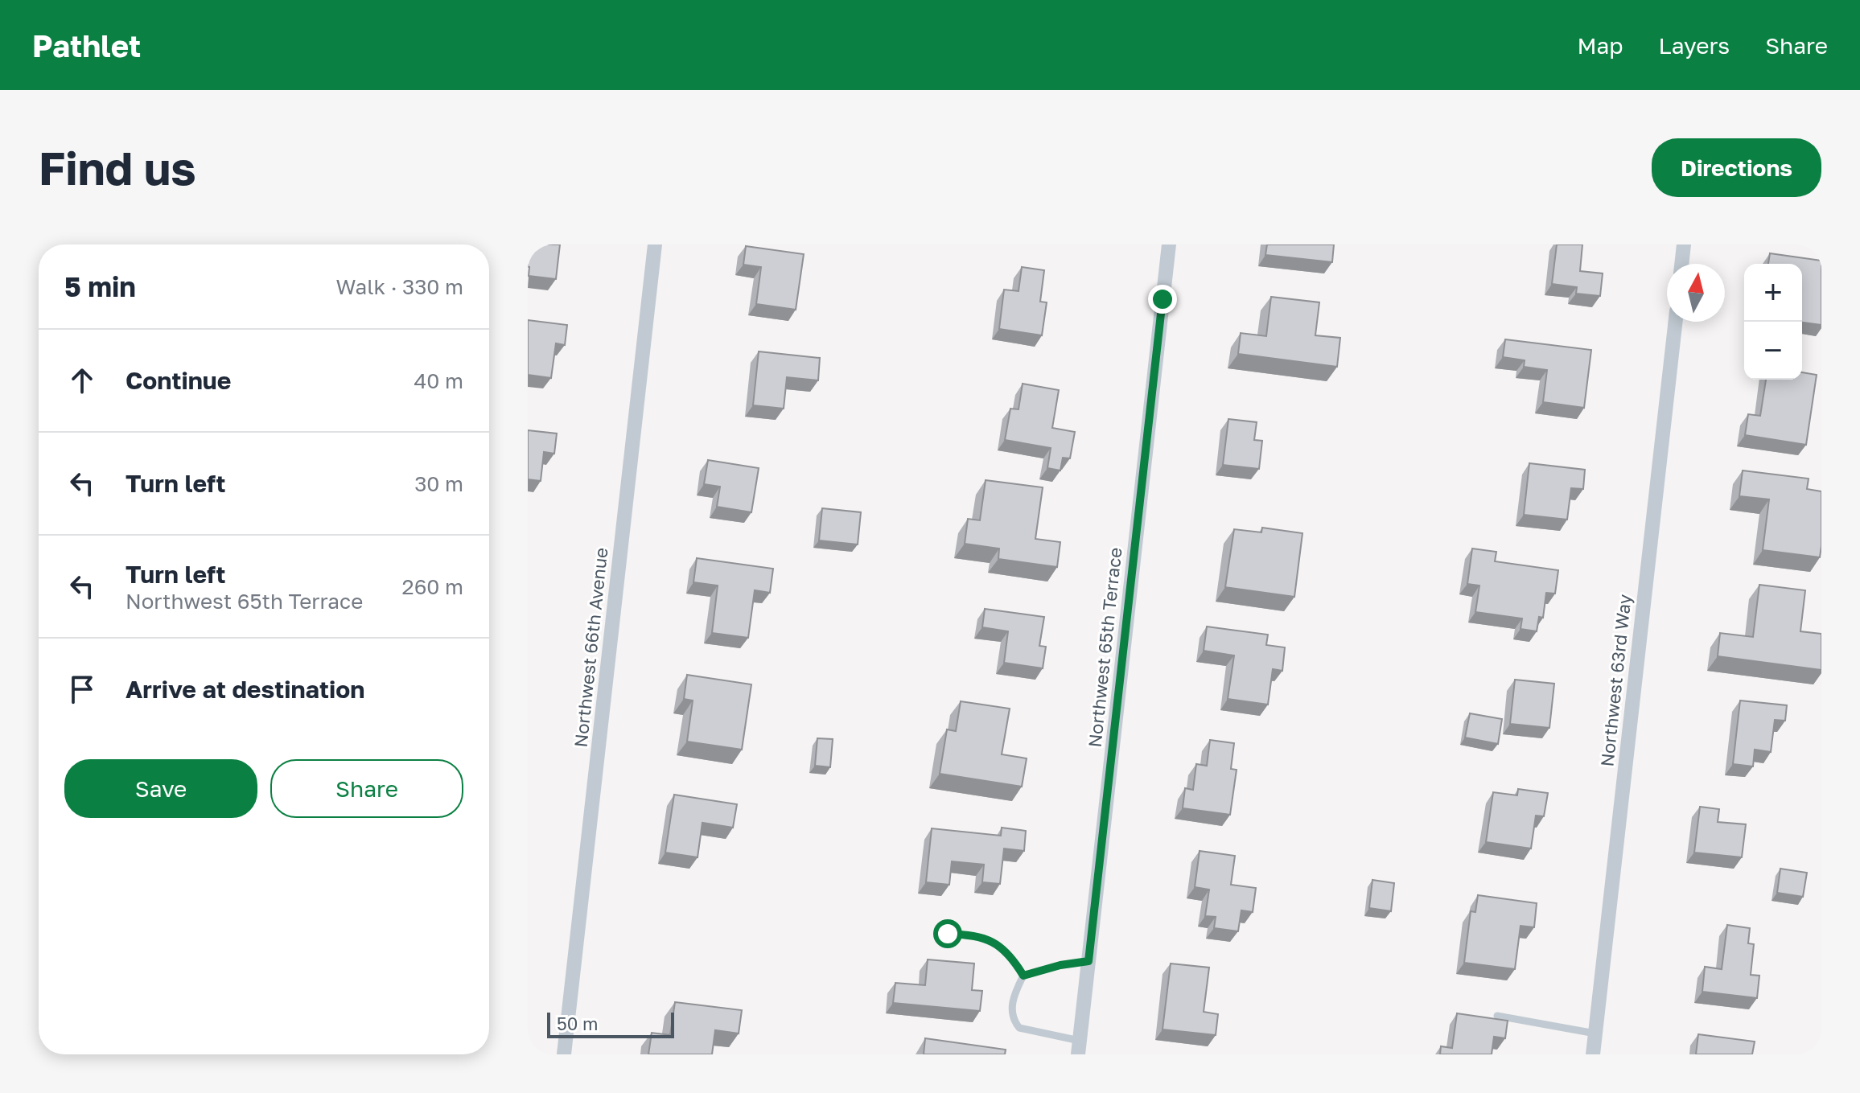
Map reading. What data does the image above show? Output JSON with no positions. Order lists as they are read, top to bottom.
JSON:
{
  "streets": {
    "street": ["Northwest 66th Avenue", "Northwest 65th Terrace", "Northwest 63rd Way"]
  },
  "scale_bar": "50 m",
  "north": "top",
  "page": {
    "header": "Pathlet",
    "nav": ["Map", "Layers", "Share"],
    "buttons": [
      "Directions",
      ["Save", "Share"]
    ],
    "title": "Find us",
    "heading": ["5 min", "Walk · 330 m"],
    "map_buttons": ["+", "−"],
    "list": [
      ["Continue", "40 m"],
      ["Turn left", "30 m"],
      ["Turn left", "Northwest 65th Terrace", "260 m"],
      "Arrive at destination"
    ],
    "scale": "50 m"
  }
}
